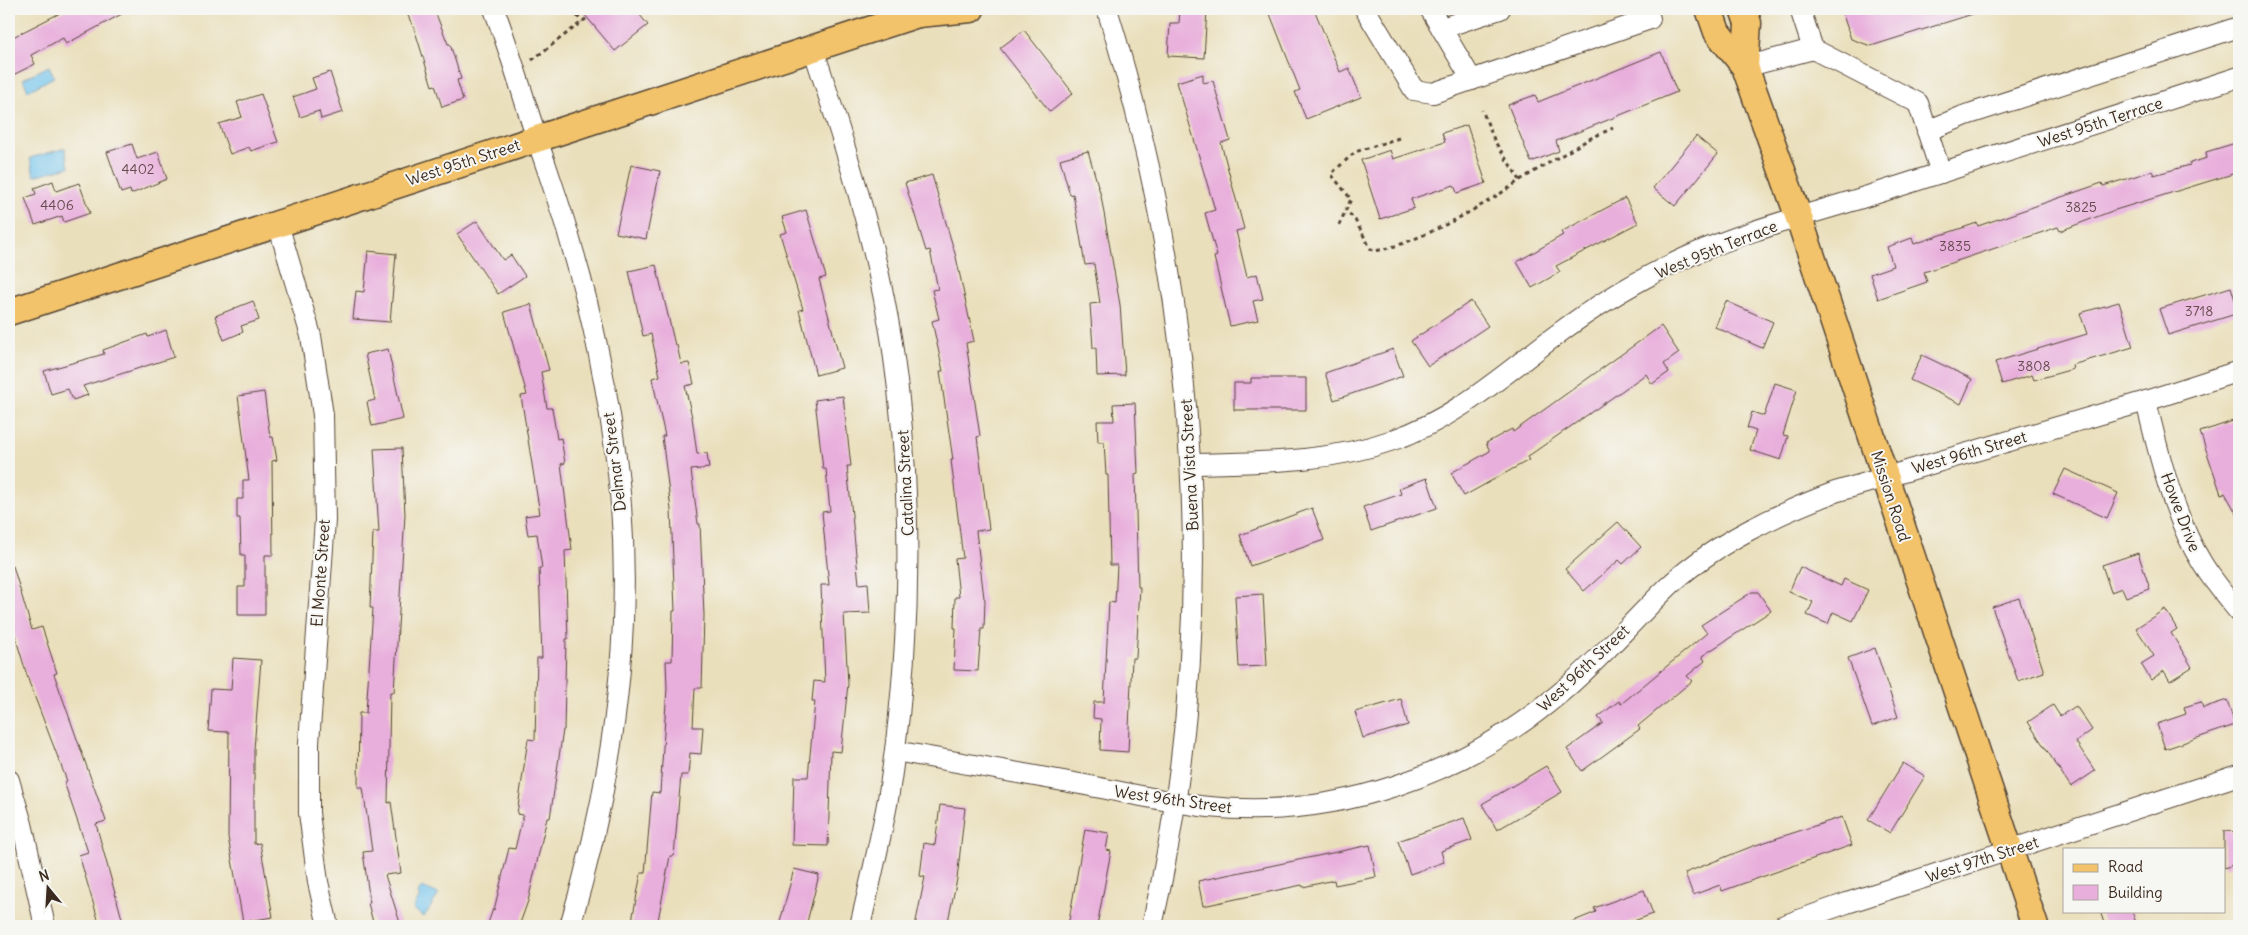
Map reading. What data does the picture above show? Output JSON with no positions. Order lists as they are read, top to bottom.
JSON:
{
  "streets": {
    "main road": ["West 95th Street", "Mission Road"],
    "street": [
      "West 95th Terrace",
      "West 96th Street",
      "Delmar Street",
      "Buena Vista Street",
      "Catalina Street",
      "Howe Drive",
      "El Monte Street",
      "West 97th Street"
    ]
  },
  "crossings": [
    ["West 95th Terrace", "Buena Vista Street"],
    ["West 95th Terrace", "Mission Road"],
    ["West 95th Street", "Delmar Street"],
    ["West 95th Street", "Catalina Street"],
    ["West 95th Street", "El Monte Street"],
    ["West 96th Street", "Buena Vista Street"],
    ["West 96th Street", "Catalina Street"],
    ["West 96th Street", "Mission Road"],
    ["West 96th Street", "Howe Drive"],
    ["Mission Road", "West 97th Street"]
  ],
  "house_numbers": [
    "4402",
    "4406",
    "3825",
    "3835",
    "3718",
    "3808"
  ],
  "legend": ["Road", "Building"],
  "north": "top"
}
